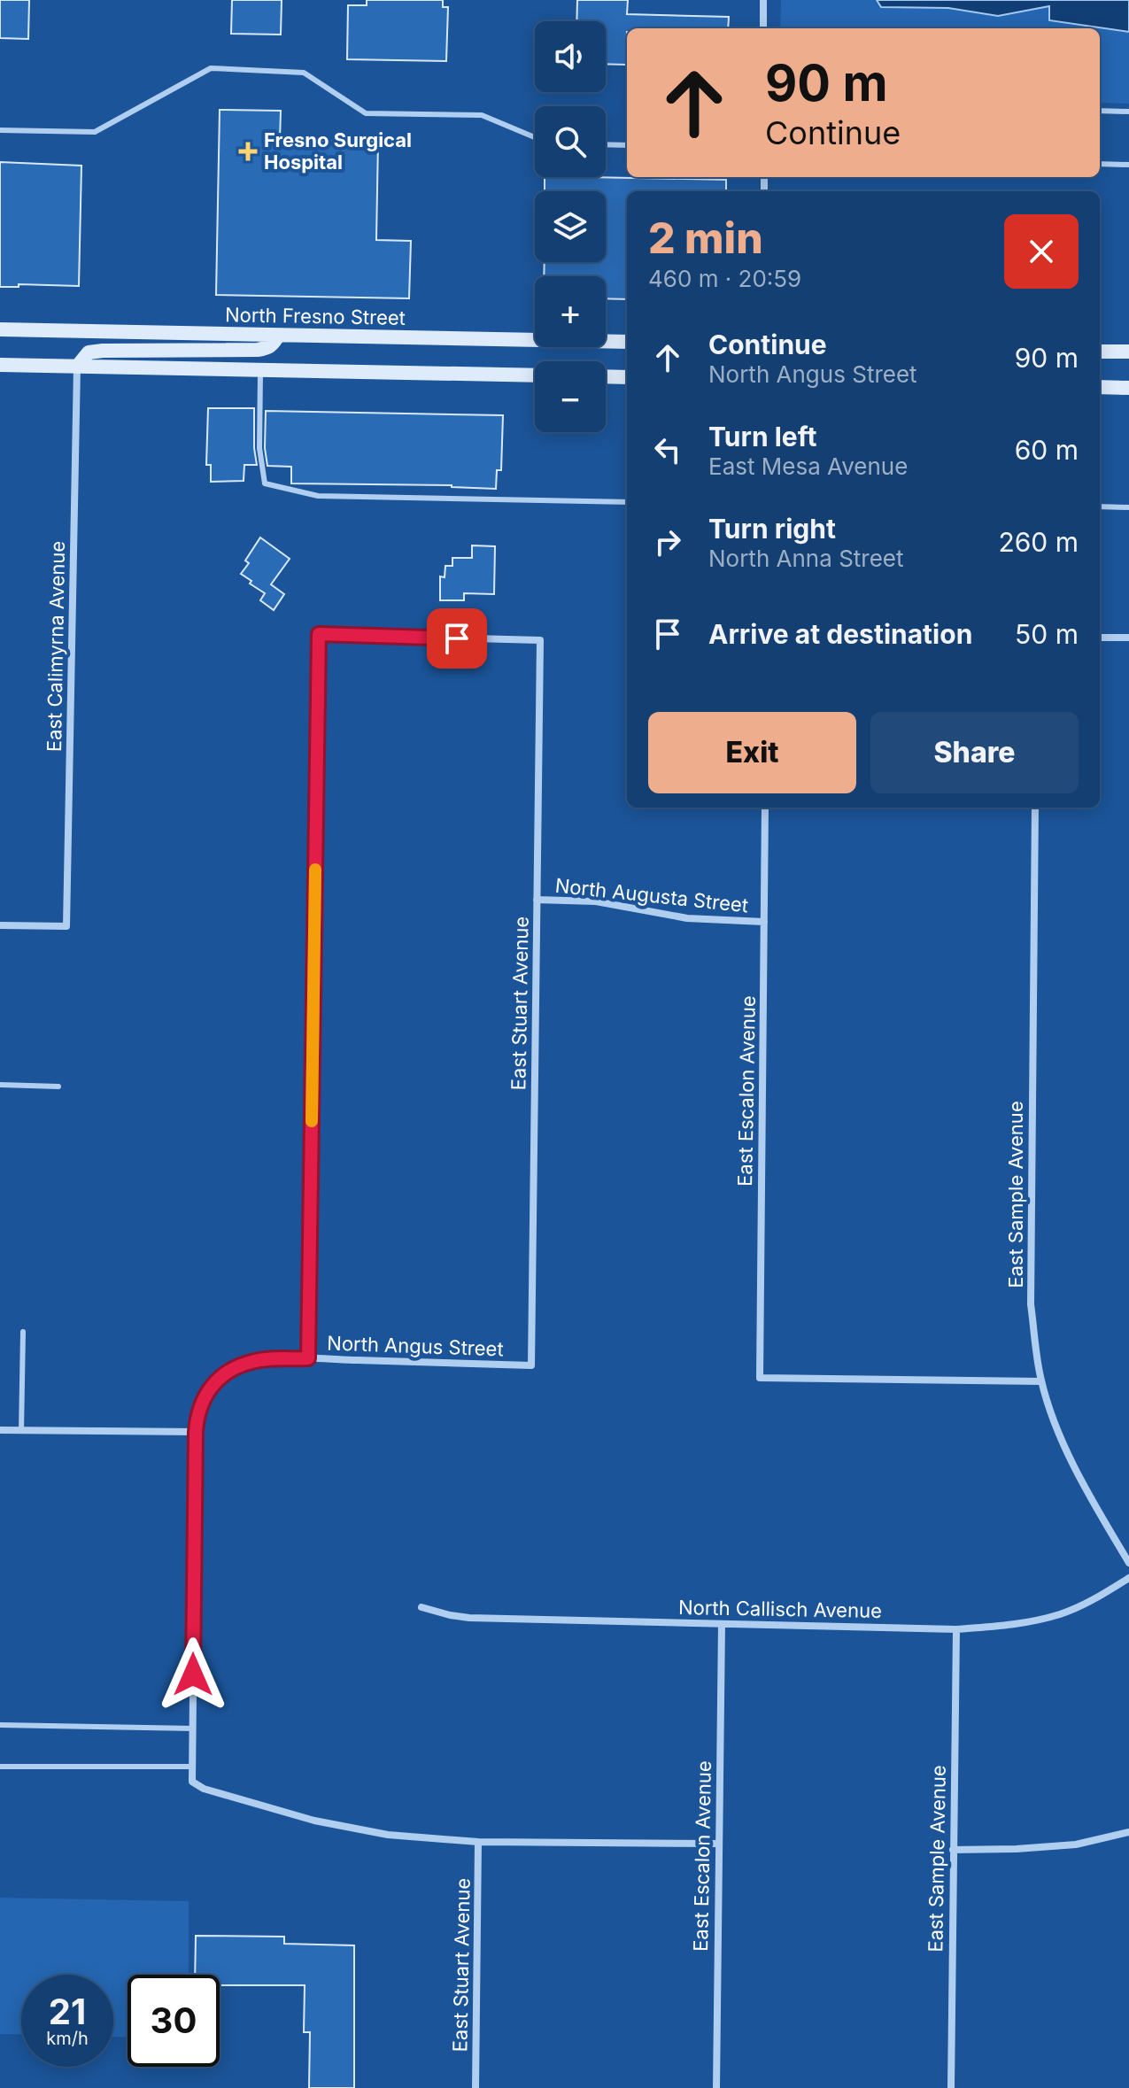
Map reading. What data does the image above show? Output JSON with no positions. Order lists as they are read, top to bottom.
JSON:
{
  "streets": {
    "main road": ["North Fresno Street"],
    "street": [
      "East Calimyrna Avenue",
      "North Augusta Street",
      "East Stuart Avenue",
      "East Escalon Avenue",
      "East Sample Avenue",
      "North Angus Street",
      "North Callisch Avenue"
    ]
  },
  "crossings": [
    ["North Augusta Street", "East Stuart Avenue"],
    ["North Augusta Street", "East Escalon Avenue"],
    ["East Stuart Avenue", "North Angus Street"],
    ["East Escalon Avenue", "East Sample Avenue"],
    ["East Escalon Avenue", "North Callisch Avenue"],
    ["East Sample Avenue", "North Callisch Avenue"]
  ],
  "places": {
    "health": ["Fresno Surgical Hospital"]
  },
  "page": {
    "map_buttons": ["+", "−"],
    "turn": ["90 m", "Continue"],
    "heading": ["2 min", "460 m · 20:59"],
    "list": [
      {
        "name": "Continue",
        "note": "North Angus Street",
        "value": "90 m"
      },
      {
        "name": "Turn left",
        "note": "East Mesa Avenue",
        "value": "60 m"
      },
      {
        "name": "Turn right",
        "note": "North Anna Street",
        "value": "260 m"
      },
      {
        "name": "Arrive at destination",
        "value": "50 m"
      }
    ],
    "buttons": ["Exit", "Share"],
    "speed": "21 km/h",
    "limit": "30"
  }
}
